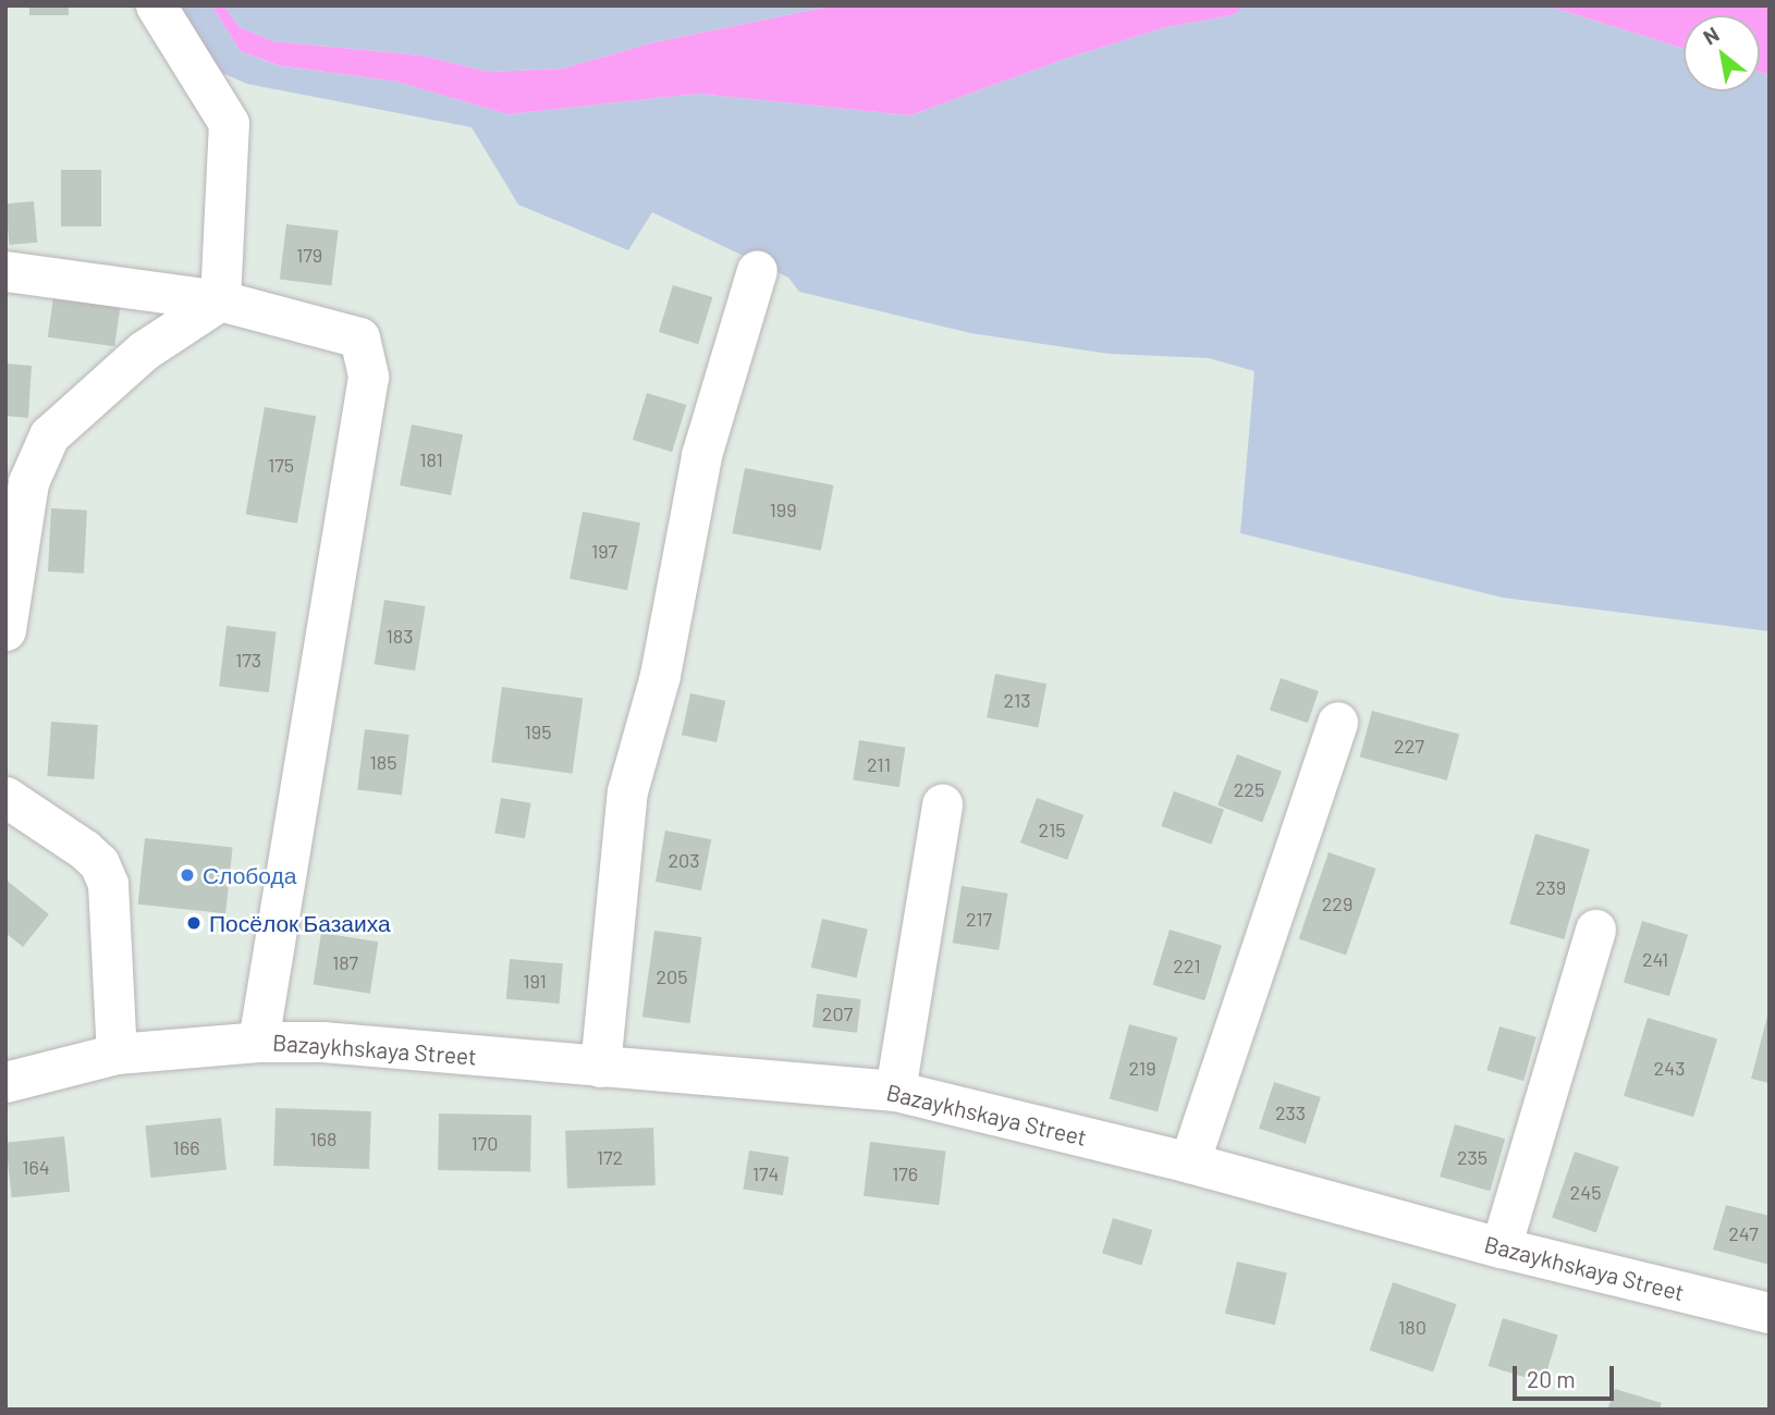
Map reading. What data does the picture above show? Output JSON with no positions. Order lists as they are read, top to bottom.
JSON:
{
  "streets": {
    "street": ["Bazaykhskaya Street"]
  },
  "places": ["Слобода", "Посёлок Базаиха"],
  "house_numbers": [
    "179",
    "181",
    "175",
    "199",
    "197",
    "183",
    "173",
    "213",
    "195",
    "227",
    "185",
    "211",
    "225",
    "215",
    "203",
    "239",
    "229",
    "217",
    "241",
    "187",
    "221",
    "205",
    "191",
    "207",
    "219",
    "243",
    "233",
    "168",
    "170",
    "166",
    "172",
    "235",
    "164",
    "174",
    "176",
    "245",
    "247",
    "180"
  ],
  "scale_bar": "20 m",
  "north": "top left"
}
